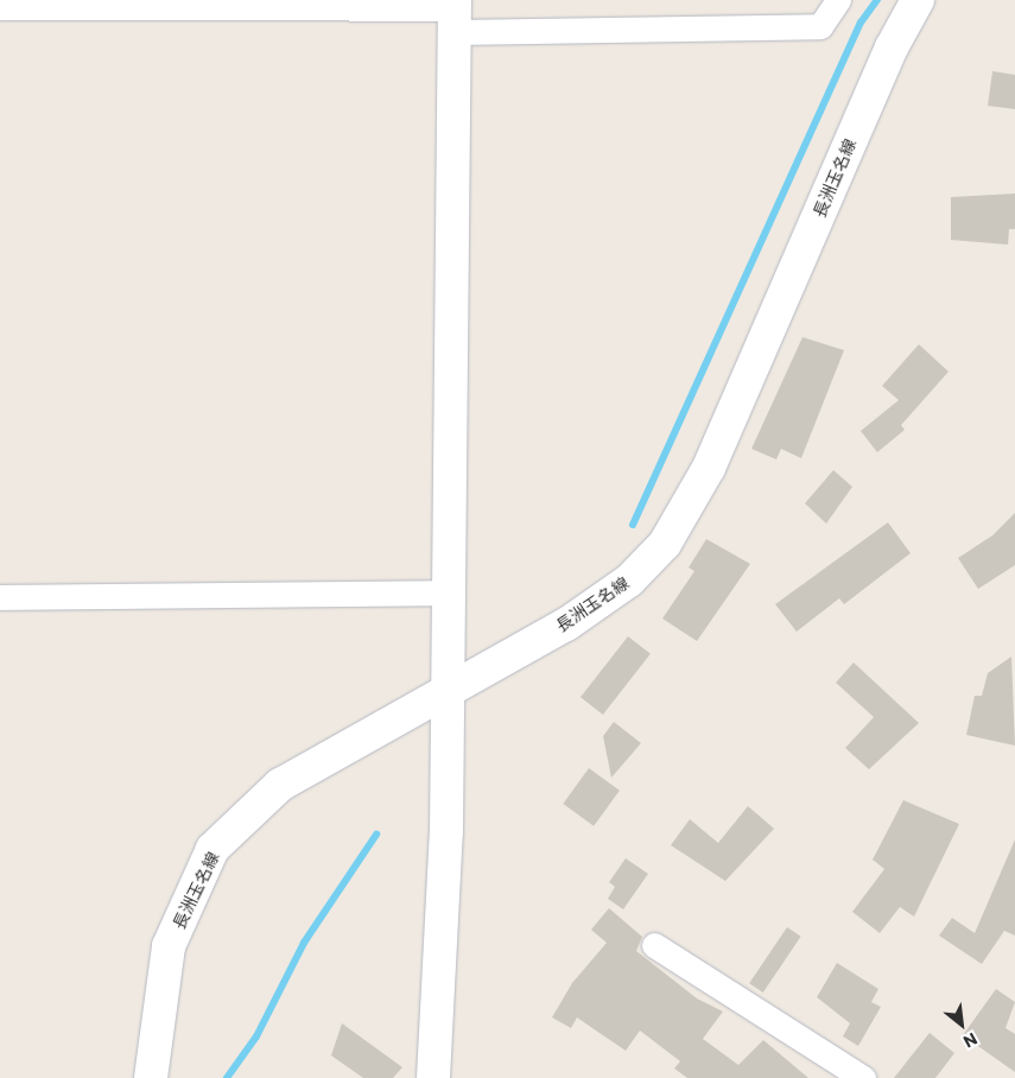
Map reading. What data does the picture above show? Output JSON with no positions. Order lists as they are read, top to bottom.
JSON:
{
  "streets": {
    "main road": ["長洲玉名線"]
  },
  "north": "bottom right"
}
